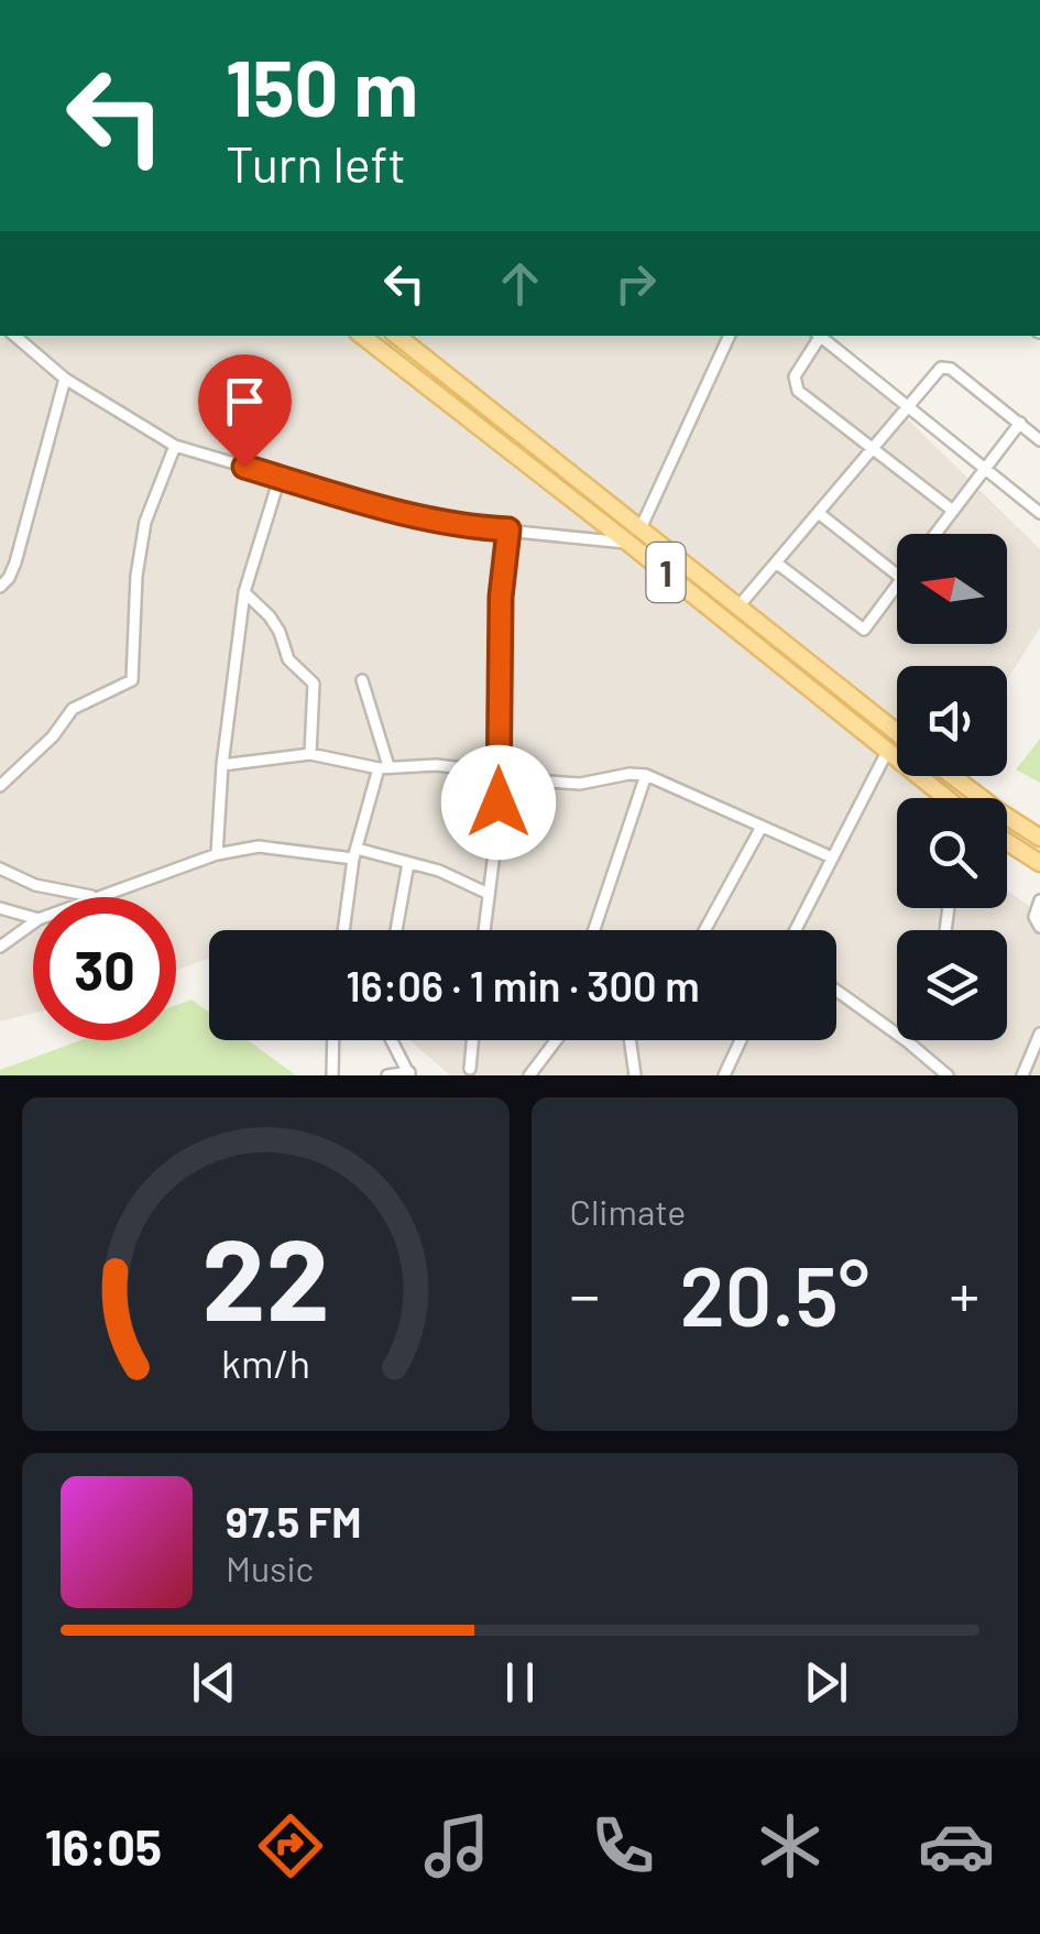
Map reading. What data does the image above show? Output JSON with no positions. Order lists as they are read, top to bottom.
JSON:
{
  "streets": {
    "main road": ["1"]
  },
  "north": "left",
  "page": {
    "turn": ["150 m", "Turn left"],
    "limit": "30",
    "trip": "16:06 · 1 min · 300 m",
    "tile": "Climate",
    "heat": ["−", "20.5°", "+"],
    "song": ["97.5 FM", "Music"],
    "tabs": "16:05",
    "gauge": ["22", "km/h"]
  }
}
